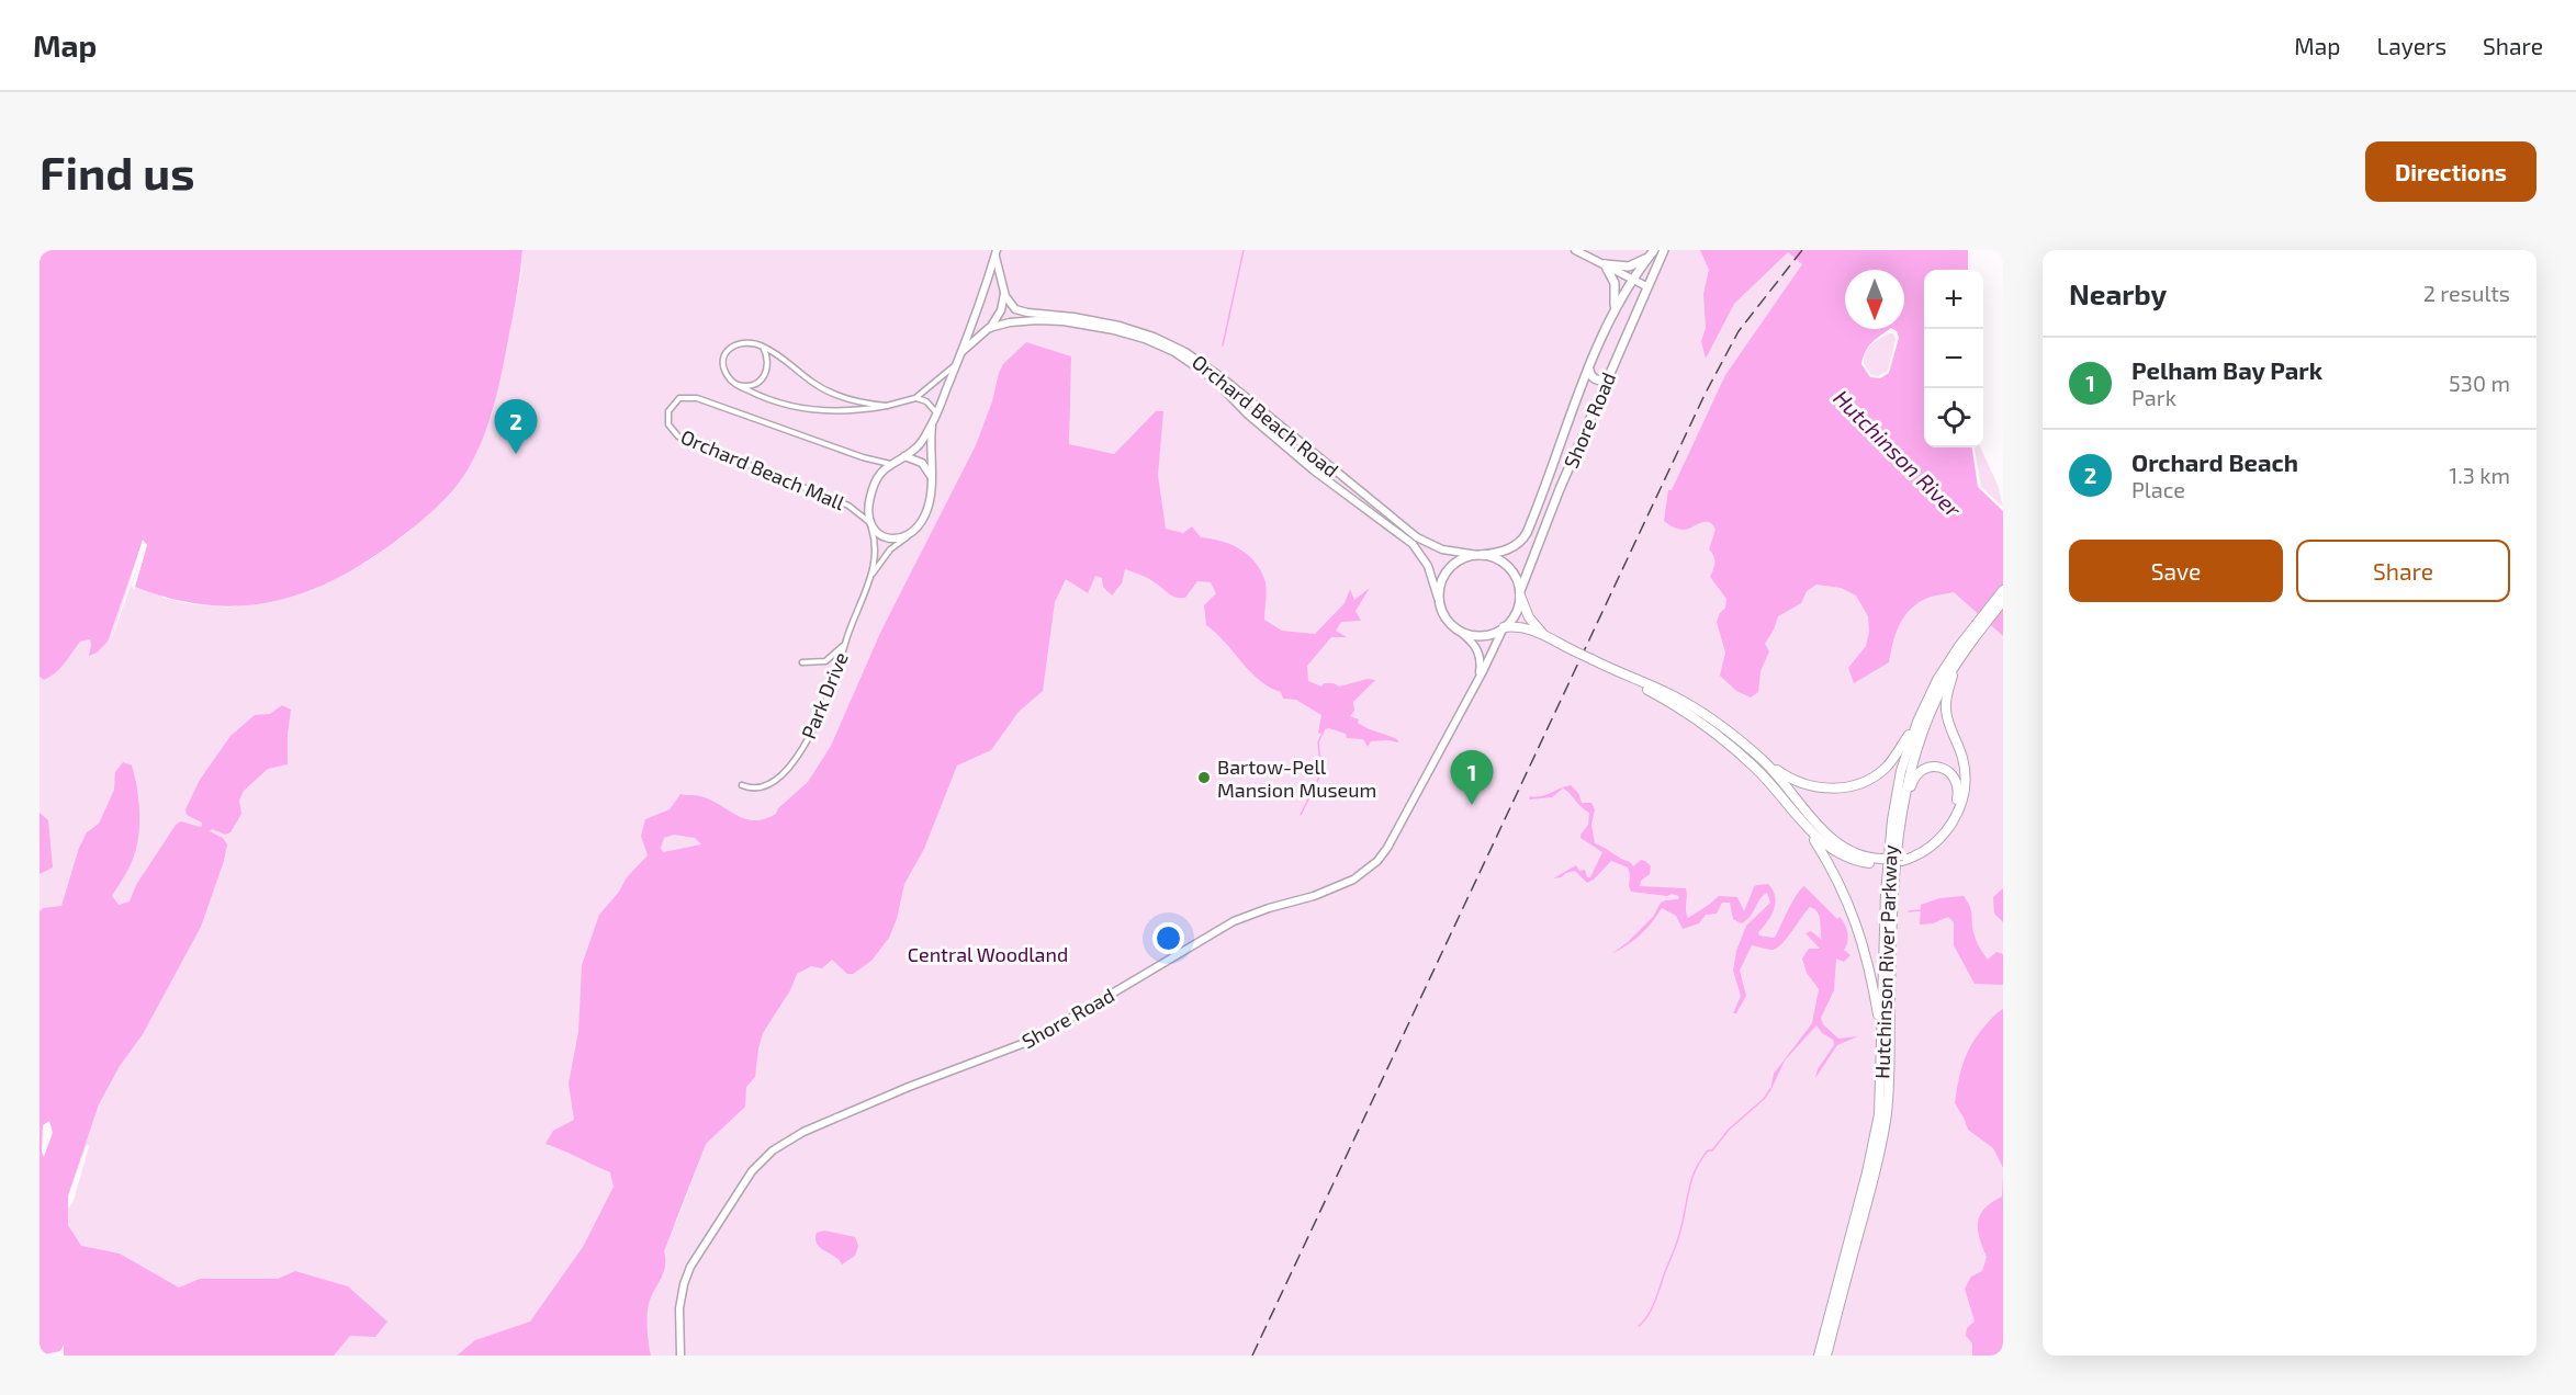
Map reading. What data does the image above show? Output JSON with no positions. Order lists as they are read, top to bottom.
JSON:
{
  "streets": {
    "highway": ["Hutchinson River Parkway"],
    "main road": ["Shore Road"],
    "street": ["Orchard Beach Road", "Orchard Beach Mall", "Park Drive"]
  },
  "crossings": [
    ["Orchard Beach Road", "Shore Road"],
    ["Orchard Beach Road", "Park Drive"],
    ["Orchard Beach Mall", "Park Drive"]
  ],
  "water": ["Hutchinson River"],
  "parks": ["Central Woodland"],
  "places": ["Bartow-Pell Mansion Museum"],
  "north": "bottom",
  "page": {
    "header": "Map",
    "nav": ["Map", "Layers", "Share"],
    "buttons": [
      "Directions",
      ["Save", "Share"]
    ],
    "title": "Find us",
    "heading": ["Nearby", "2 results"],
    "map_buttons": ["+", "−"],
    "list": [
      {
        "mark": "1",
        "name": "Pelham Bay Park",
        "note": "Park",
        "value": "530 m"
      },
      {
        "mark": "2",
        "name": "Orchard Beach",
        "note": "Place",
        "value": "1.3 km"
      }
    ],
    "pins": ["2", "1"]
  }
}
